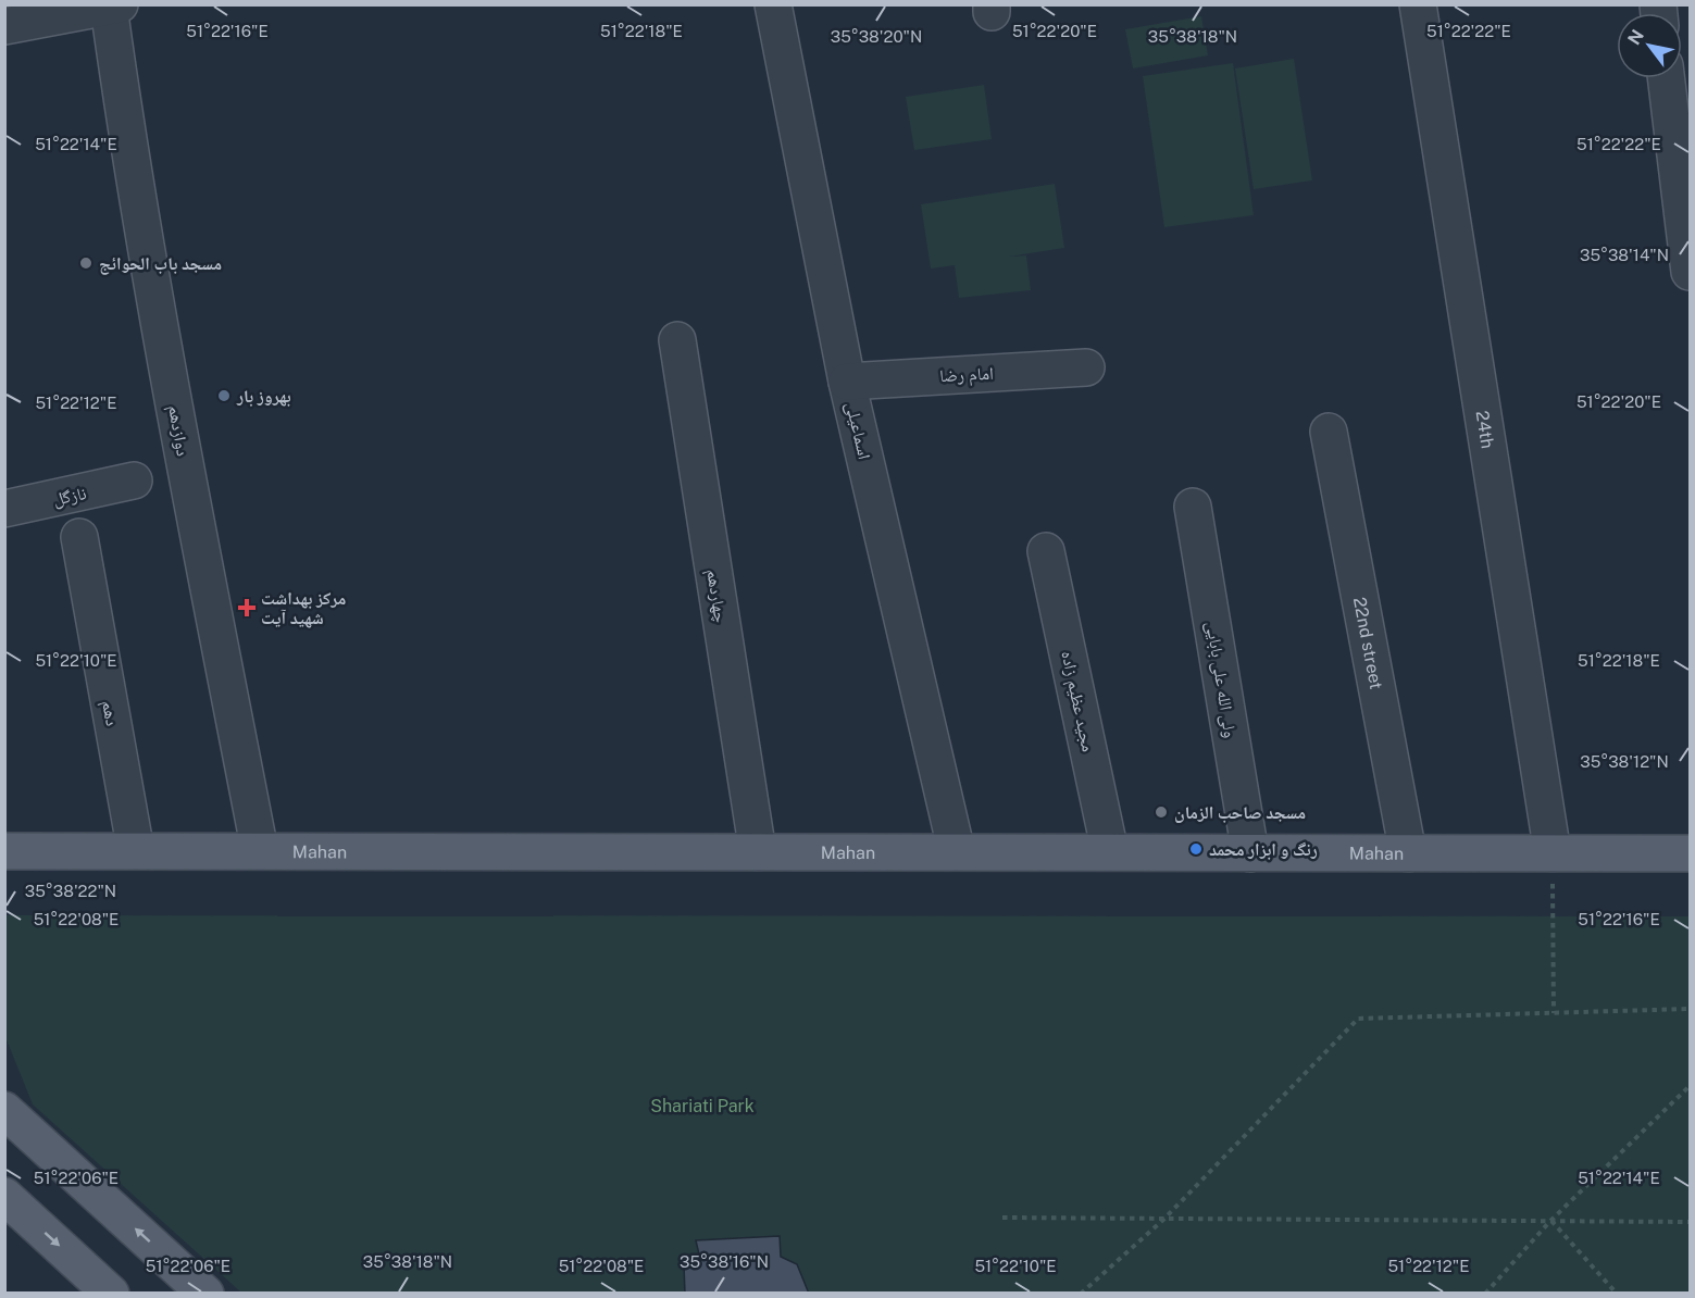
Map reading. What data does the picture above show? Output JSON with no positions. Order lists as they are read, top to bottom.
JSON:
{
  "streets": {
    "main road": ["Mahan"],
    "street": [
      "امام رضا",
      "24th",
      "دوازدهم",
      "اسماعیلی",
      "نازگل",
      "چهاردهم",
      "22nd street",
      "ولی الله علی‌ بابایی",
      "مجید عظیم زاده",
      "دهم"
    ]
  },
  "crossings": [
    ["امام رضا", "اسماعیلی"],
    ["24th", "Mahan"],
    ["دوازدهم", "Mahan"],
    ["اسماعیلی", "Mahan"],
    ["چهاردهم", "Mahan"],
    ["22nd street", "Mahan"],
    ["ولی الله علی‌ بابایی", "Mahan"],
    ["مجید عظیم زاده", "Mahan"],
    ["دهم", "Mahan"]
  ],
  "parks": ["Shariati Park"],
  "places": {
    "other": [
      "مسجد باب الحوائج",
      "بهروز بار",
      "مسجد صاحب الزمان",
      "رنگ و ابزار محمد"
    ],
    "health": ["مرکز بهداشت شهید آیت"]
  },
  "north": "top left",
  "coordinates": [
    "51°22'16\"E",
    "51°22'18\"E",
    "51°22'20\"E",
    "51°22'22\"E",
    "35°38'20\"N",
    "35°38'18\"N",
    "51°22'14\"E",
    "35°38'14\"N",
    "51°22'12\"E",
    "51°22'10\"E",
    "35°38'12\"N",
    "35°38'22\"N",
    "51°22'08\"E",
    "51°22'06\"E",
    "35°38'16\"N"
  ]
}
